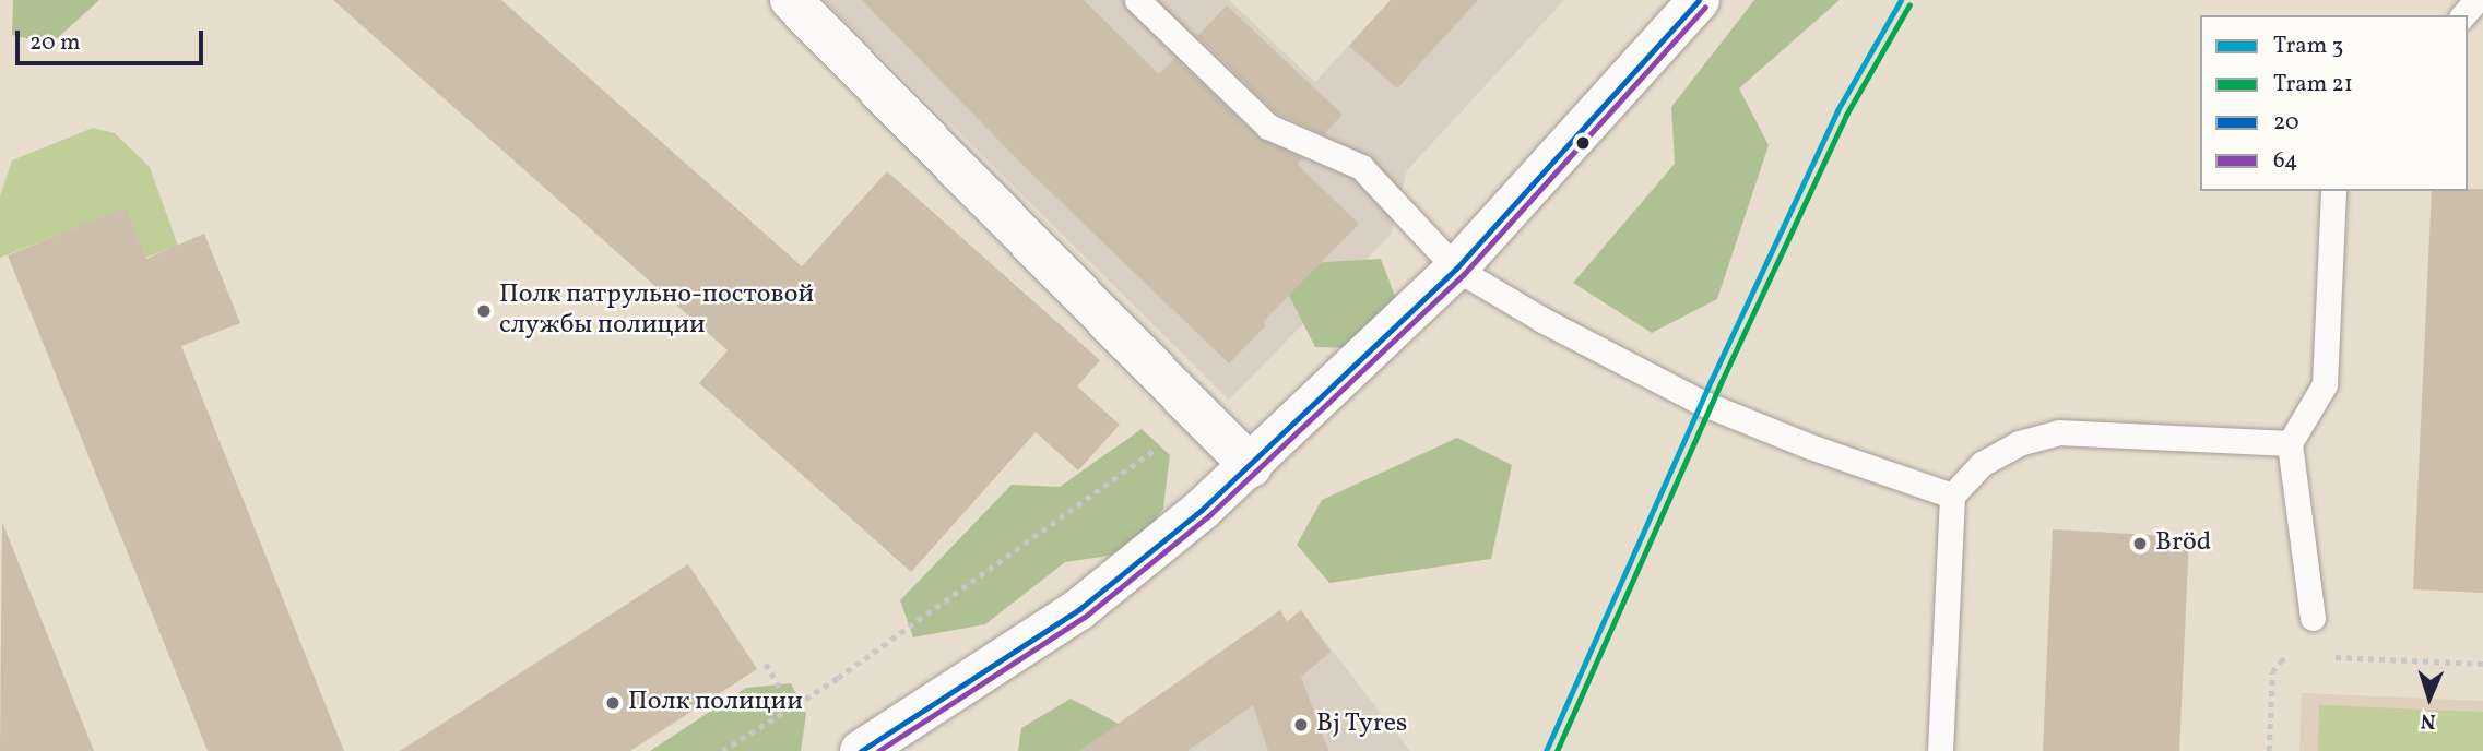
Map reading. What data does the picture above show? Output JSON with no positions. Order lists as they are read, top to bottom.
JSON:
{
  "places": [
    "Полк патрульно-постовой службы полиции",
    "Bröd",
    "Полк полиции",
    "Bj Tyres"
  ],
  "lines": [
    "tram line 3",
    "transit line 20",
    "tram line 21",
    "transit line 64"
  ],
  "legend": [
    "Tram 3",
    "Tram 21",
    "20",
    "64"
  ],
  "scale_bar": "20 m",
  "north": "bottom"
}
